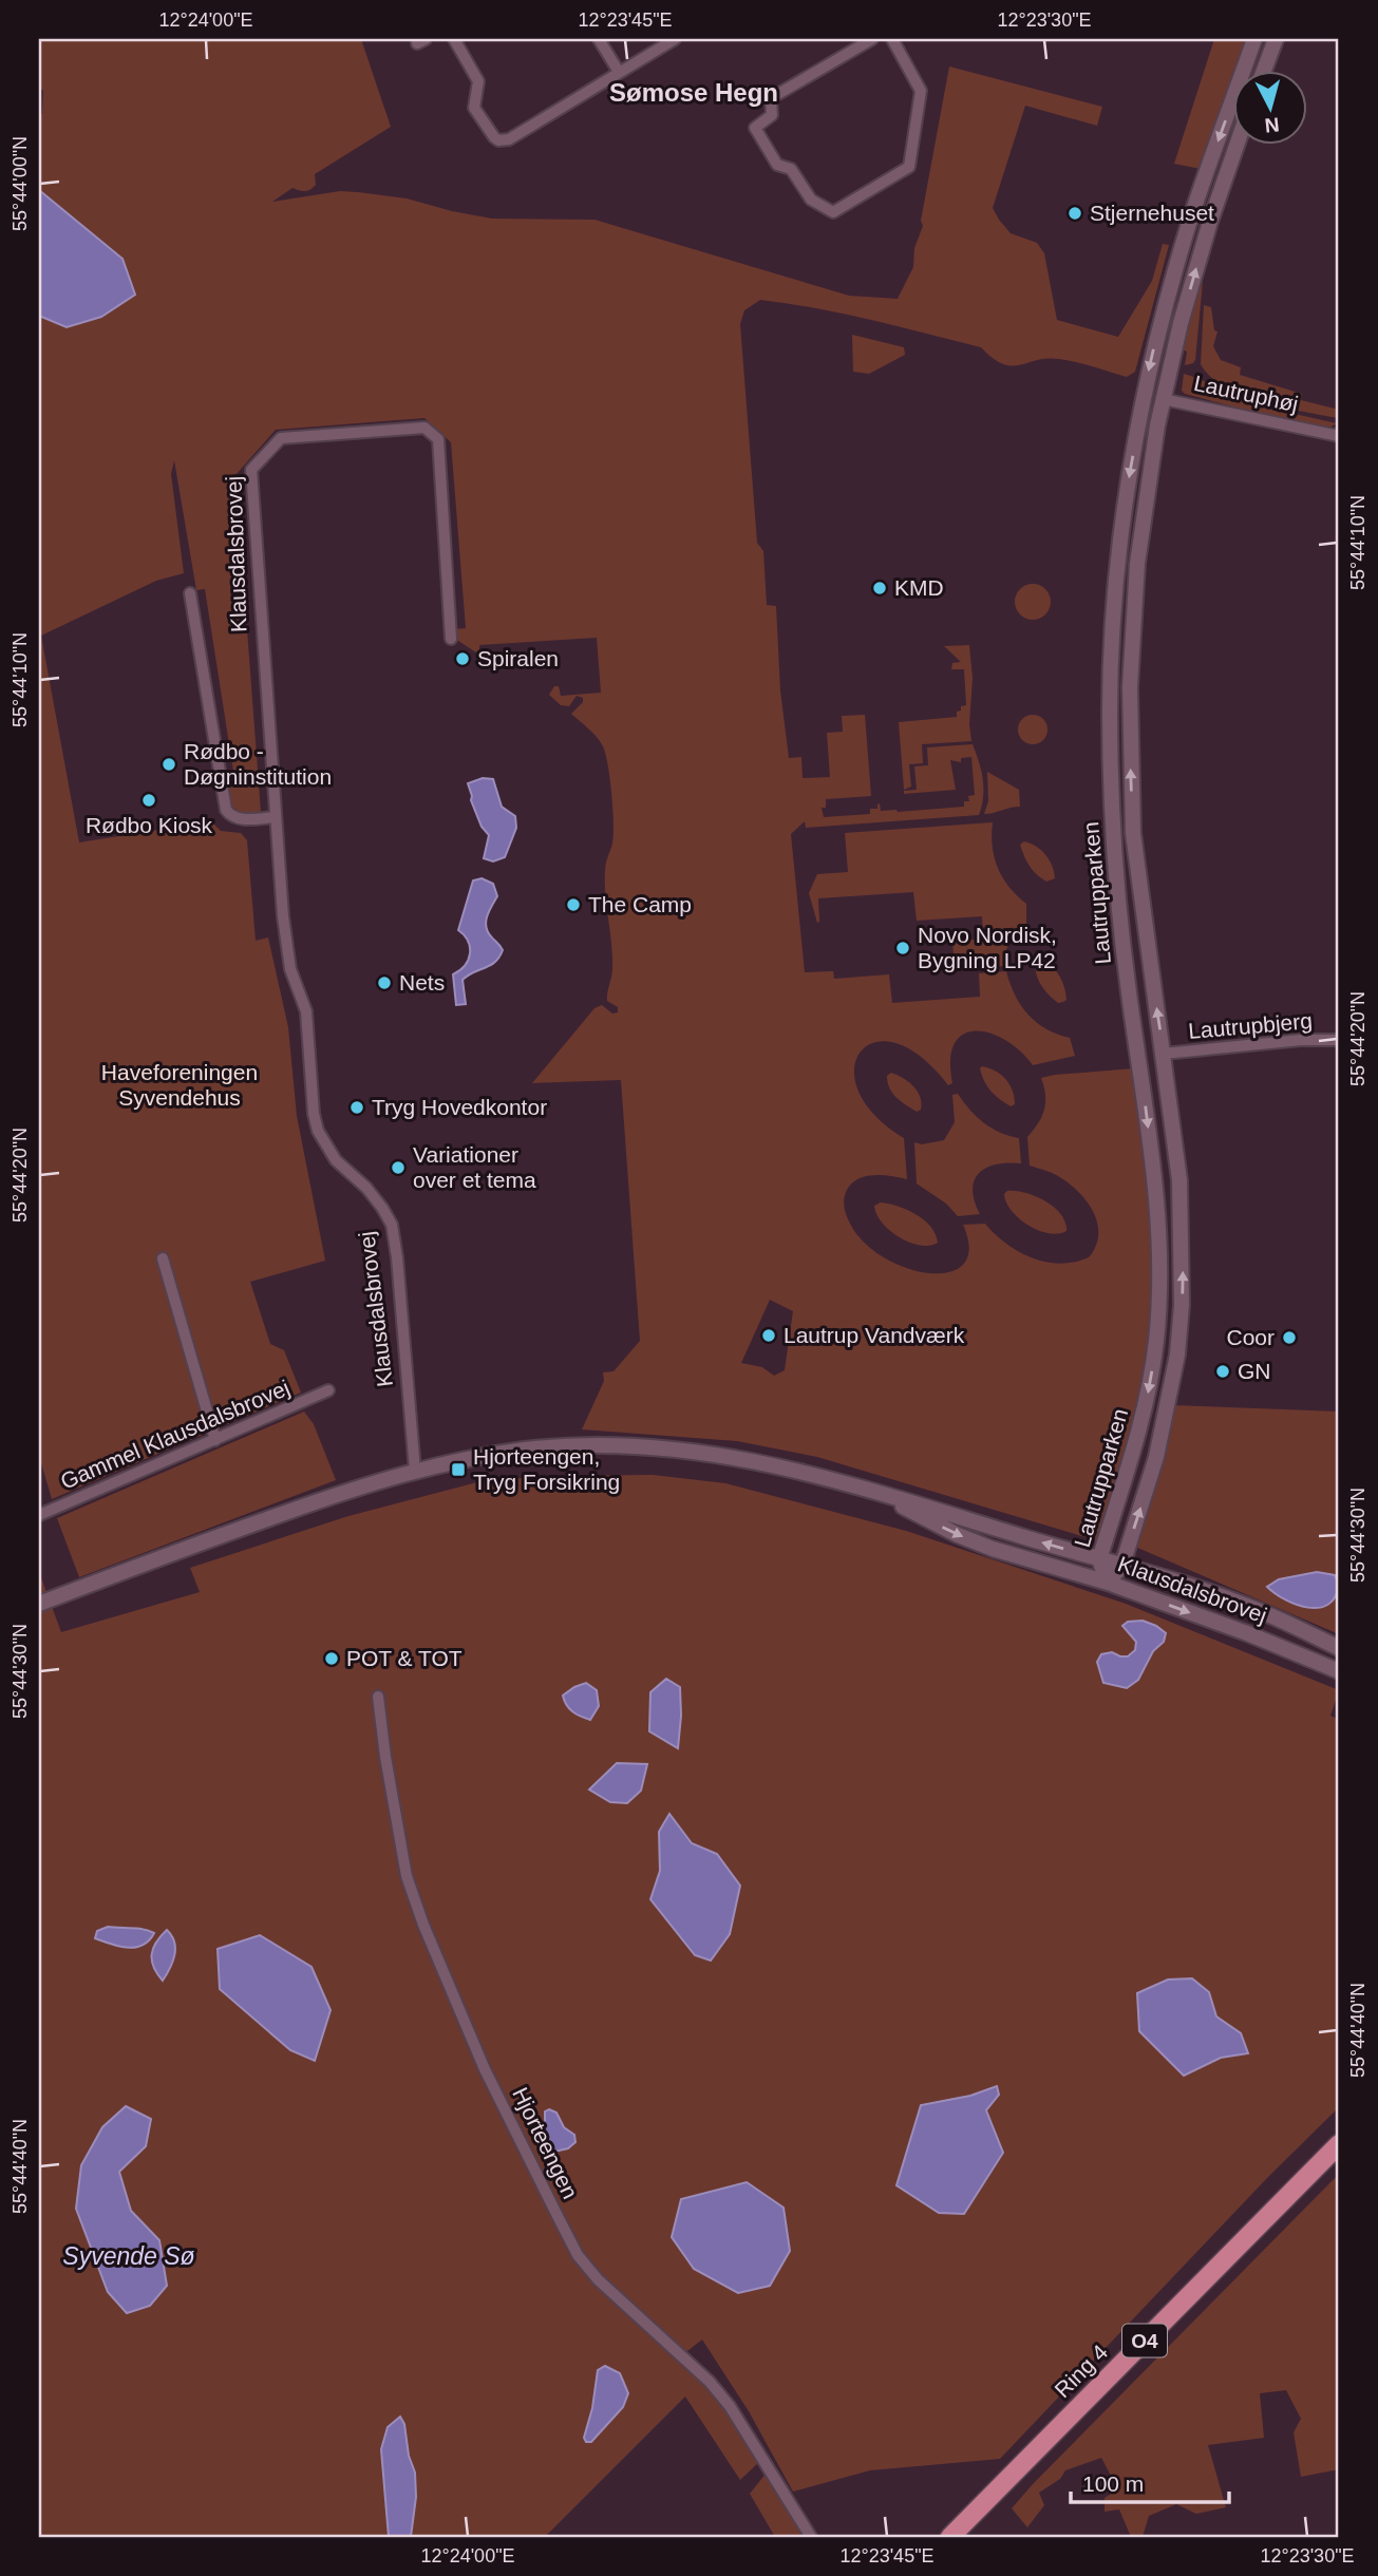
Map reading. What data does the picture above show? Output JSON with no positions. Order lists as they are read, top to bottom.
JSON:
{
  "streets": {
    "main road": ["O4", "Ring 4"],
    "street": [
      "Lautruphøj",
      "Klausdalsbrovej",
      "Lautrupparken",
      "Lautrupbjerg",
      "Gammel Klausdalsbrovej",
      "Hjorteengen"
    ]
  },
  "crossings": [
    ["Lautruphøj", "Lautrupparken"],
    ["Klausdalsbrovej", "Lautrupparken"],
    ["Lautrupparken", "Lautrupbjerg"]
  ],
  "districts": ["Sømose Hegn"],
  "water": ["Syvende Sø"],
  "parks": ["Haveforeningen Syvendehus"],
  "places": {
    "other": [
      "Stjernehuset",
      "KMD",
      "Spiralen",
      "Rødbo - Døgninstitution",
      "Rødbo Kiosk",
      "The Camp",
      "Novo Nordisk, Bygning LP42",
      "Nets",
      "Tryg Hovedkontor",
      "Variationer over et tema",
      "Lautrup Vandværk",
      "Coor",
      "GN",
      "POT & TOT"
    ],
    "transit": ["Hjorteengen, Tryg Forsikring"]
  },
  "scale_bar": "100 m",
  "north": "bottom",
  "coordinates": [
    "12°24'00\"E",
    "12°23'45\"E",
    "12°23'30\"E",
    "55°44'00\"N",
    "55°44'10\"N",
    "55°44'20\"N",
    "55°44'30\"N",
    "55°44'40\"N"
  ]
}
